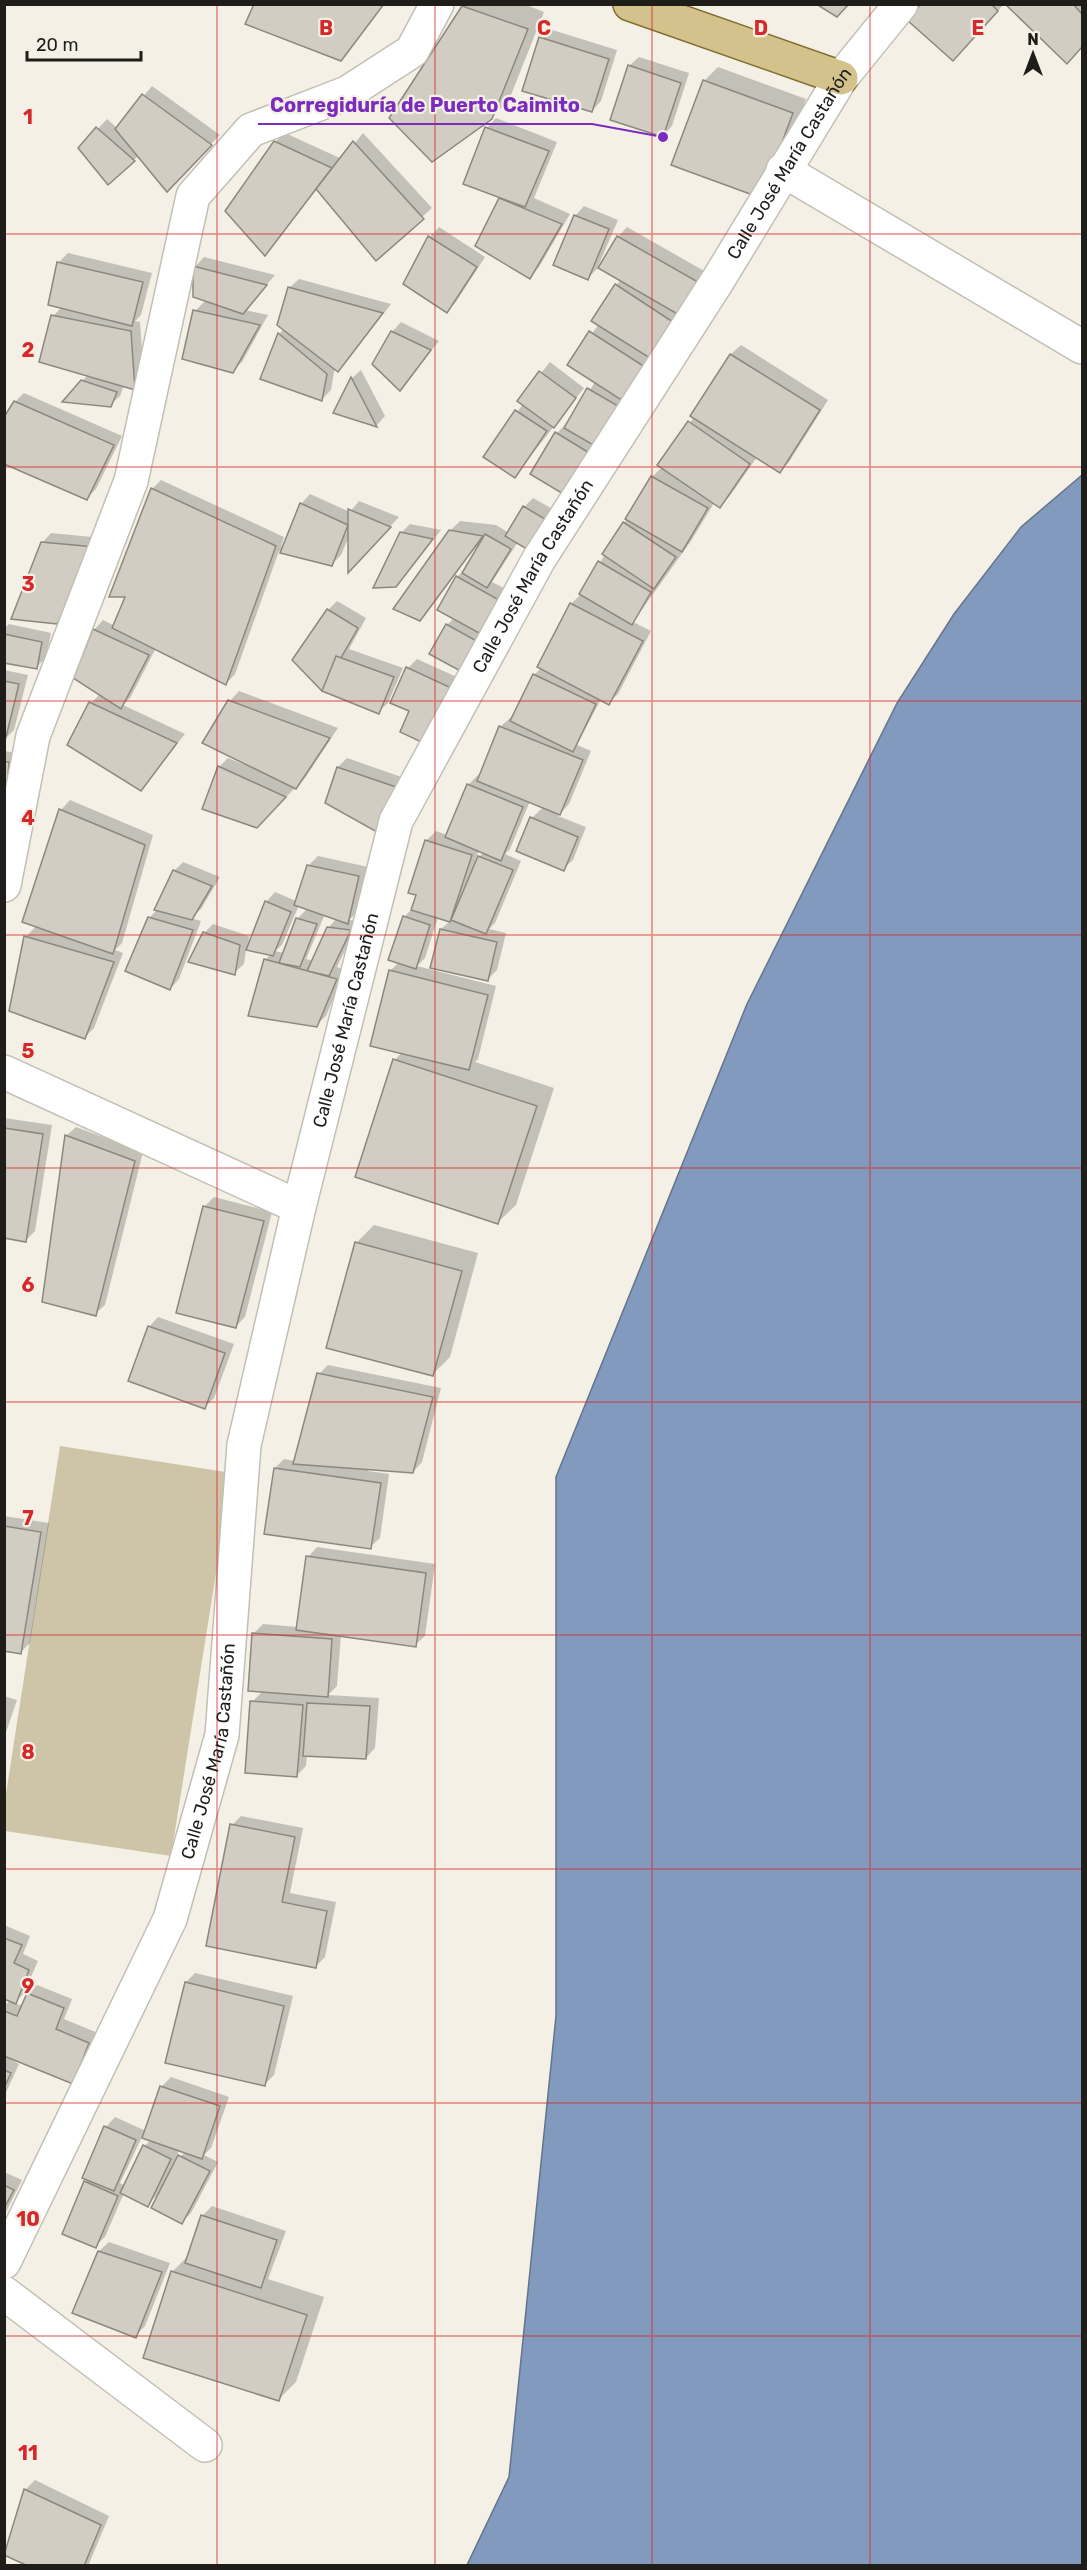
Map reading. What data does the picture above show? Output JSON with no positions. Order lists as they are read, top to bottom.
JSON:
{
  "streets": {
    "street": ["Calle José María Castañón"]
  },
  "places": ["Corregiduría de Puerto Caimito"],
  "scale_bar": "20 m",
  "north": "top",
  "grid": {
    "columns": [
      "B",
      "C",
      "D",
      "E"
    ],
    "rows": [
      "1",
      "2",
      "3",
      "4",
      "5",
      "6",
      "7",
      "8",
      "9",
      "10",
      "11"
    ]
  }
}
